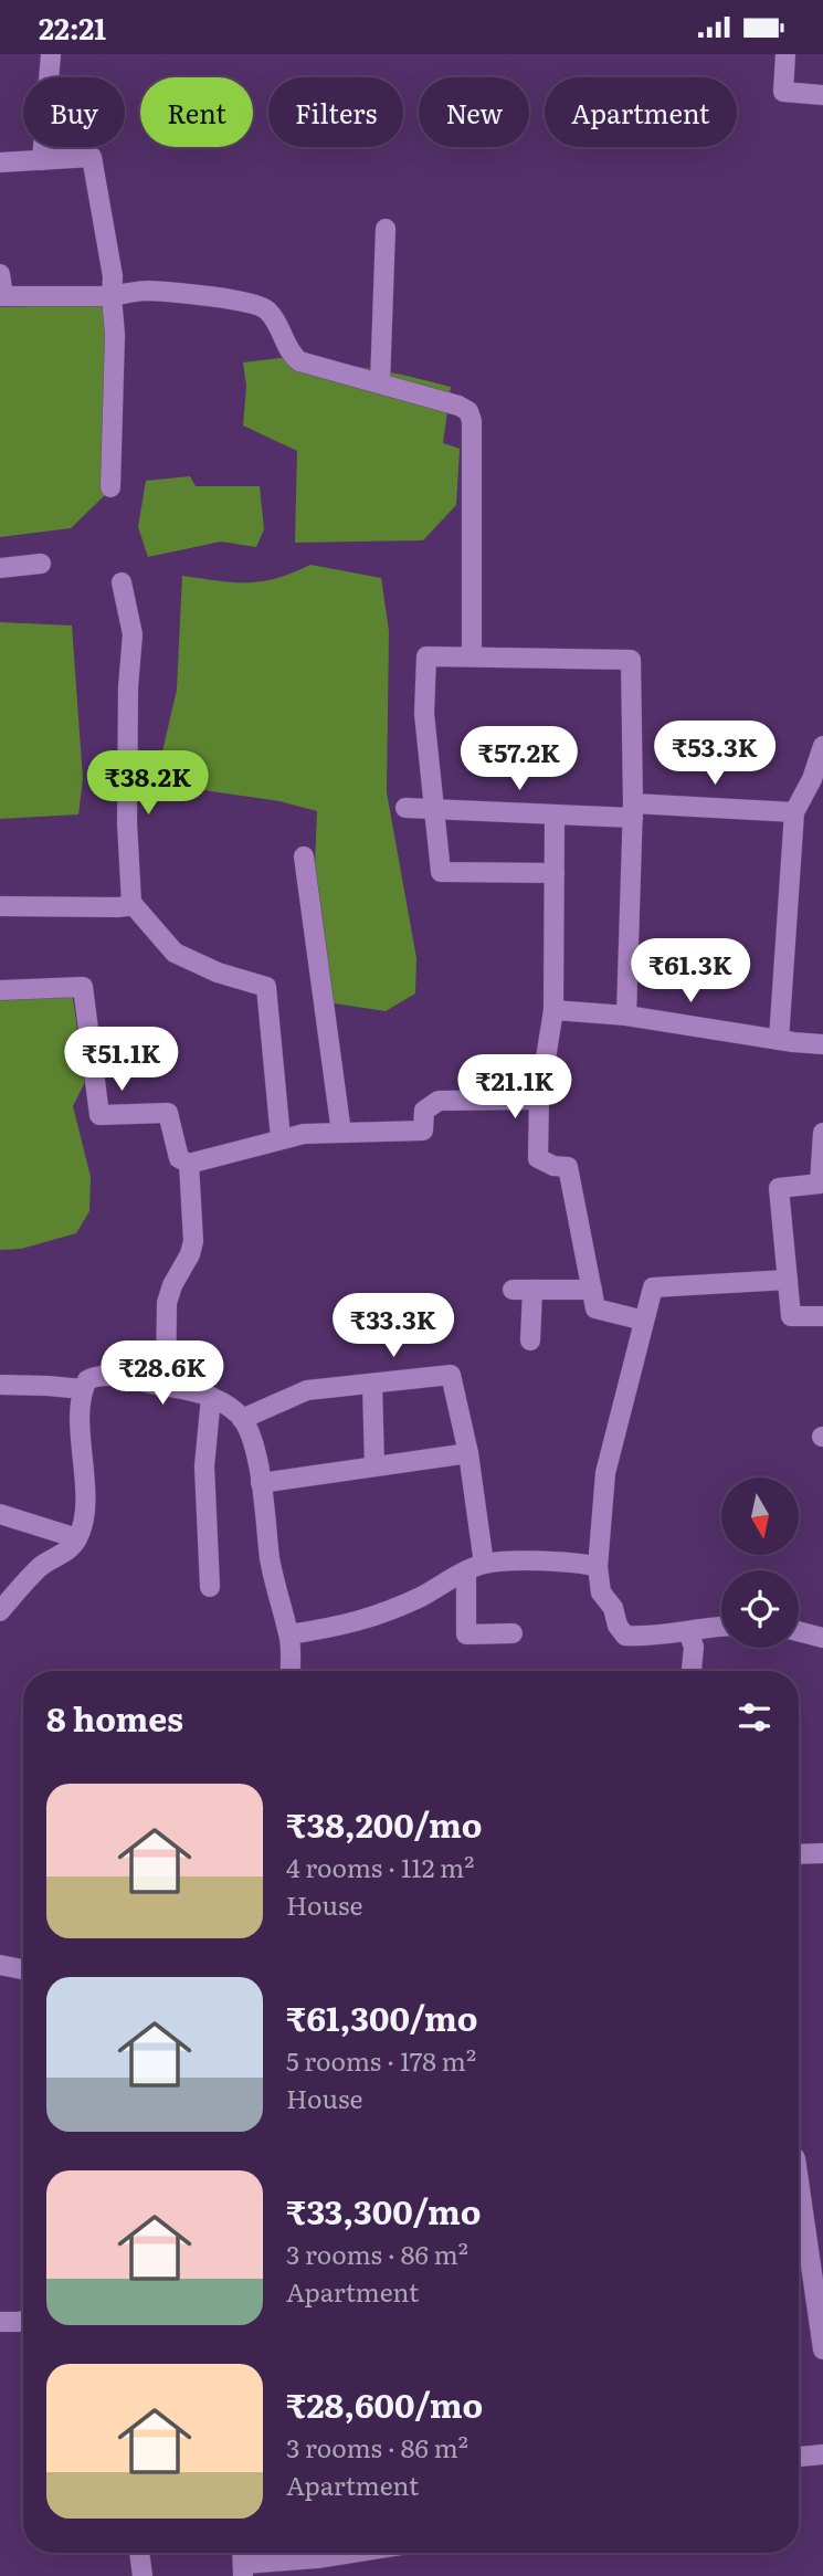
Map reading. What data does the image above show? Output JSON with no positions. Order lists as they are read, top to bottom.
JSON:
{
  "north": "bottom",
  "page": {
    "status": "22:21",
    "chip": [
      "Buy",
      "Rent",
      "Filters",
      "New",
      "Apartment"
    ],
    "price": [
      "₹53.3K",
      "₹57.2K",
      "₹38.2K",
      "₹61.3K",
      "₹51.1K",
      "₹21.1K",
      "₹33.3K",
      "₹28.6K"
    ],
    "heading": "8 homes",
    "list": [
      {
        "name": "₹38,200/mo",
        "note": "4 rooms · 112 m² · House"
      },
      {
        "name": "₹61,300/mo",
        "note": "5 rooms · 178 m² · House"
      },
      {
        "name": "₹33,300/mo",
        "note": "3 rooms · 86 m² · Apartment"
      },
      {
        "name": "₹28,600/mo",
        "note": "3 rooms · 86 m² · Apartment"
      }
    ]
  }
}
